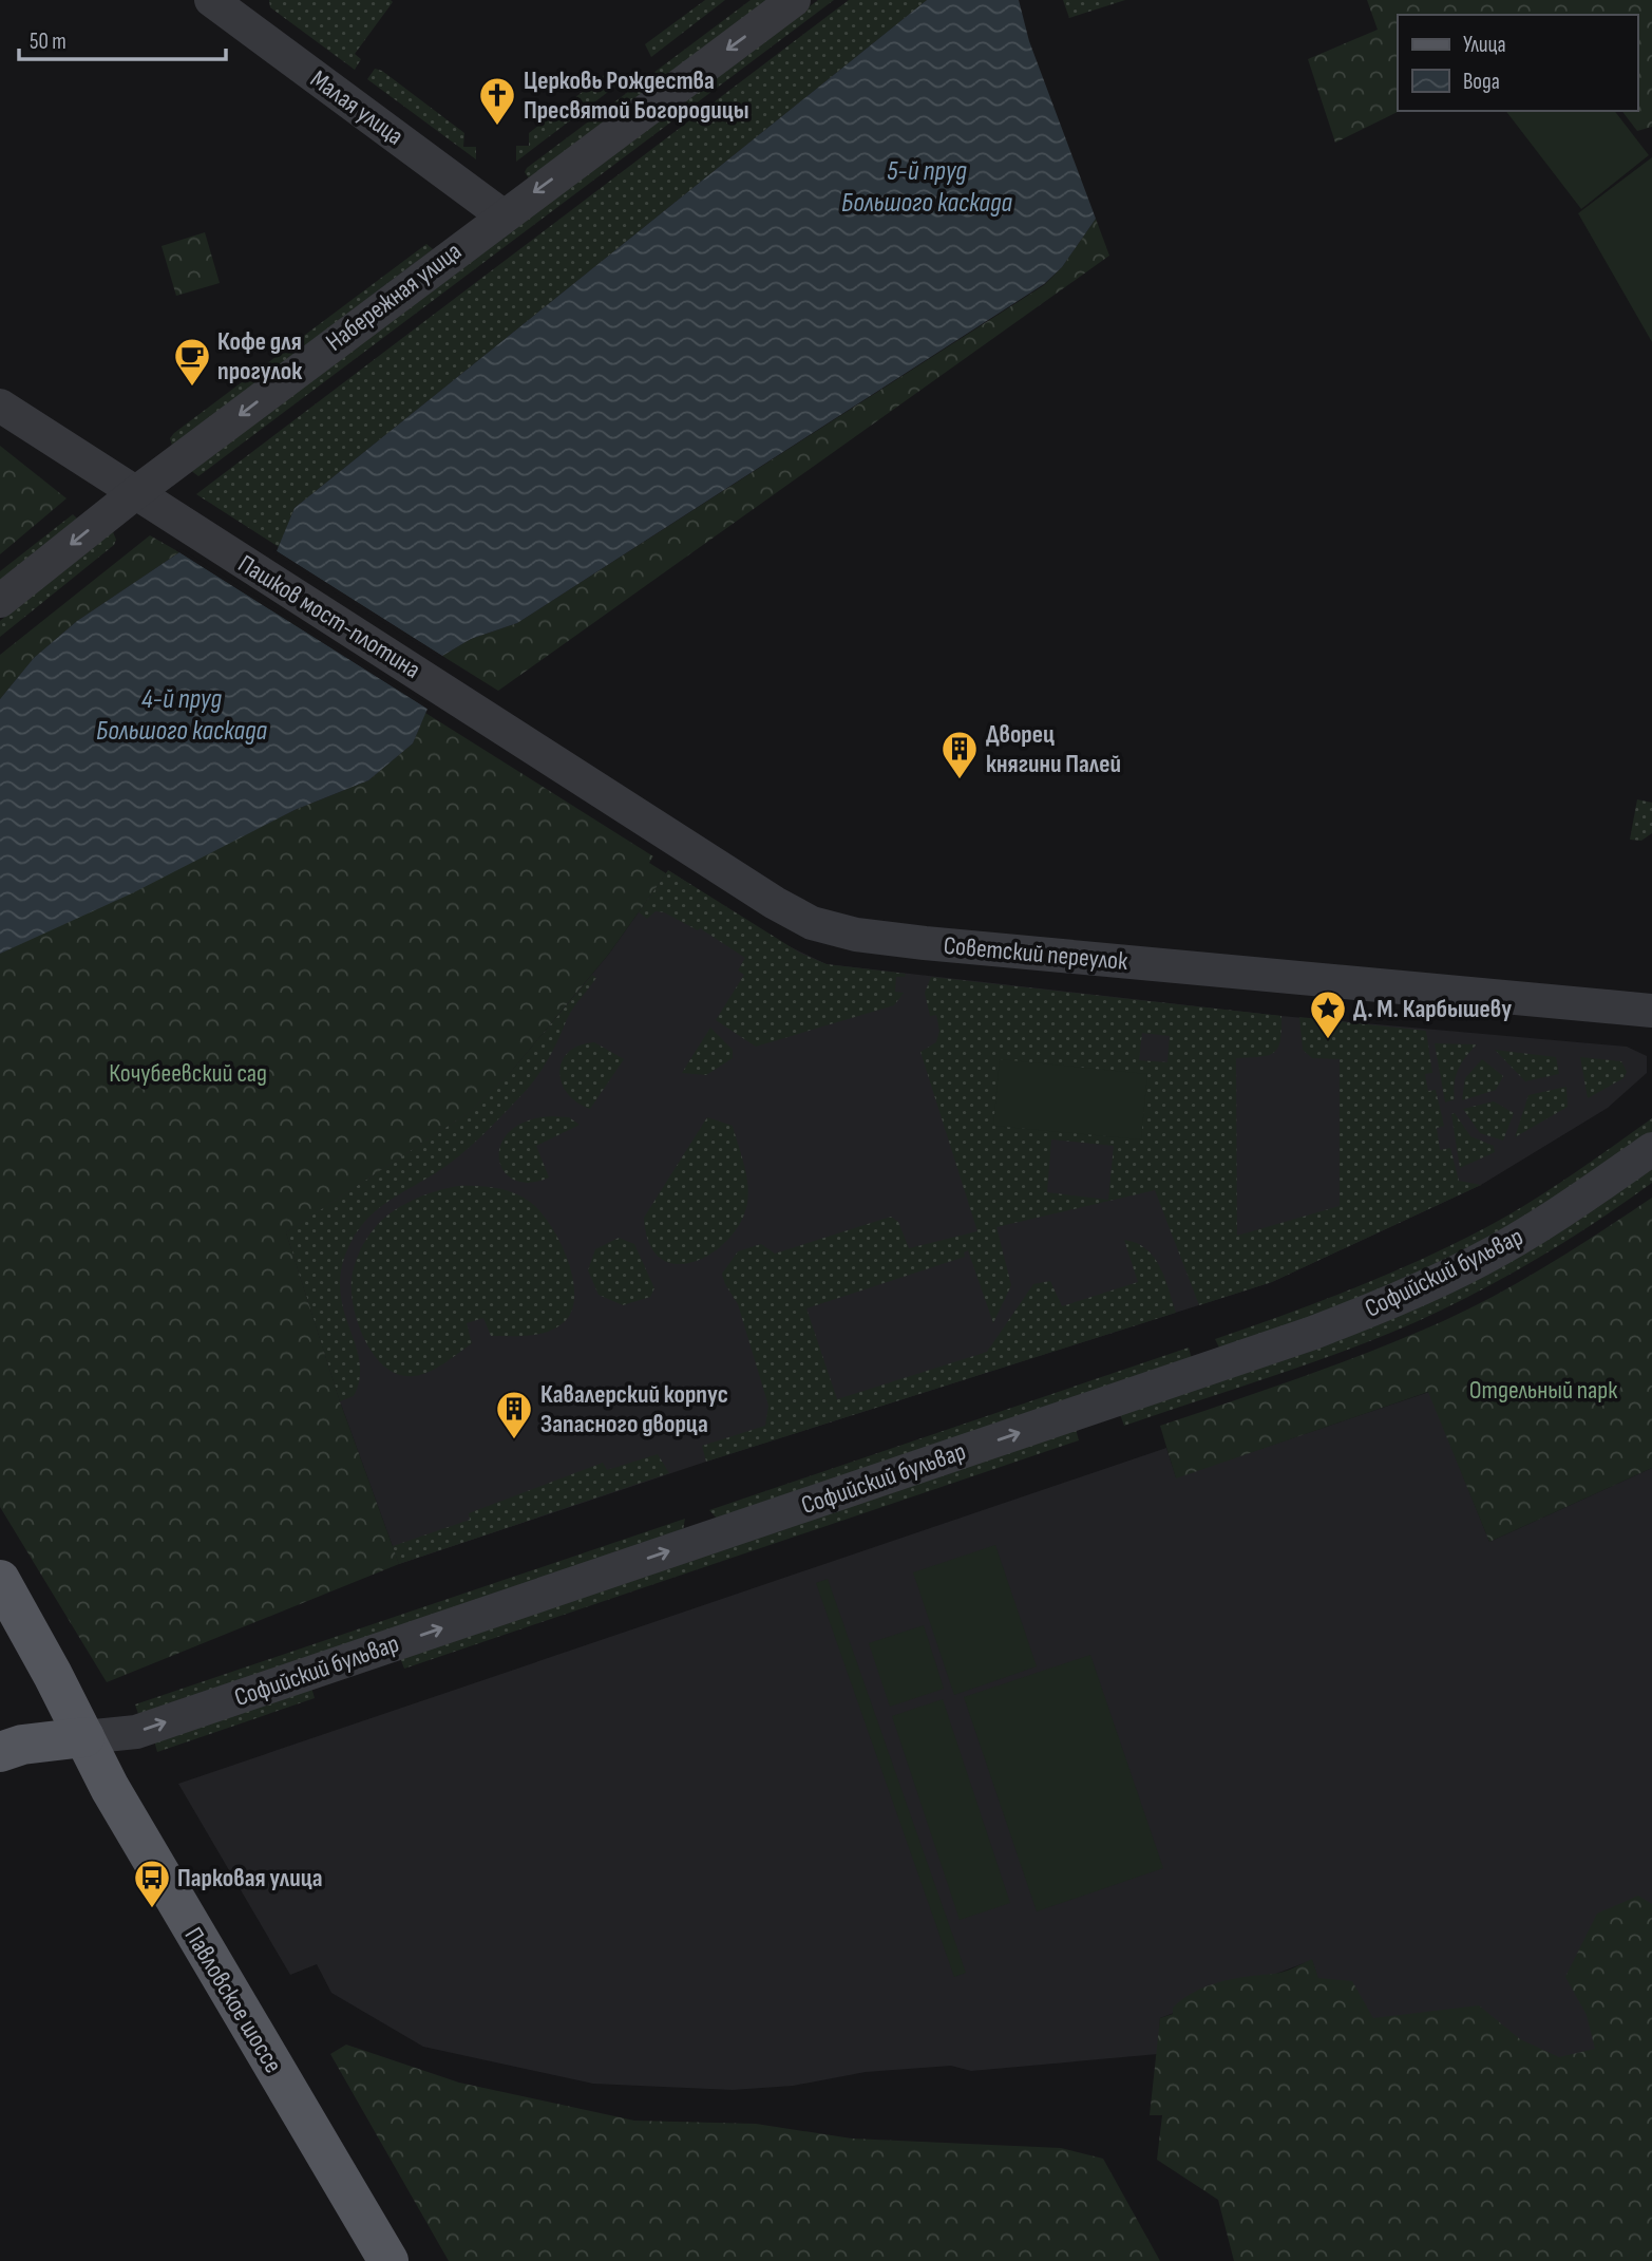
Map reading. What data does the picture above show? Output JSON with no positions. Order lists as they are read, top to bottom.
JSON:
{
  "streets": {
    "main road": ["Павловское шоссе"],
    "street": [
      "Малая улица",
      "Набережная улица",
      "Пашков мост-плотина",
      "Советский переулок",
      "Софийский бульвар"
    ]
  },
  "crossings": [
    ["Малая улица", "Набережная улица"],
    ["Набережная улица", "Пашков мост-плотина"],
    ["Пашков мост-плотина", "Советский переулок"],
    ["Софийский бульвар", "Павловское шоссе"]
  ],
  "one_way": ["Набережная улица", "Софийский бульвар"],
  "water": ["5-й пруд Большого каскада", "4-й пруд Большого каскада"],
  "parks": ["Кочубеевский сад", "Отдельный парк"],
  "places": {
    "church": ["Церковь Рождества Пресвятой Богородицы"],
    "cafe": ["Кофе для прогулок"],
    "building": ["Дворец княгини Палей", "Кавалерский корпус Запасного дворца"],
    "place": ["Д. М. Карбышеву"],
    "bus stop": ["Парковая улица"]
  },
  "legend": ["Улица", "Вода"],
  "scale_bar": "50 m"
}
